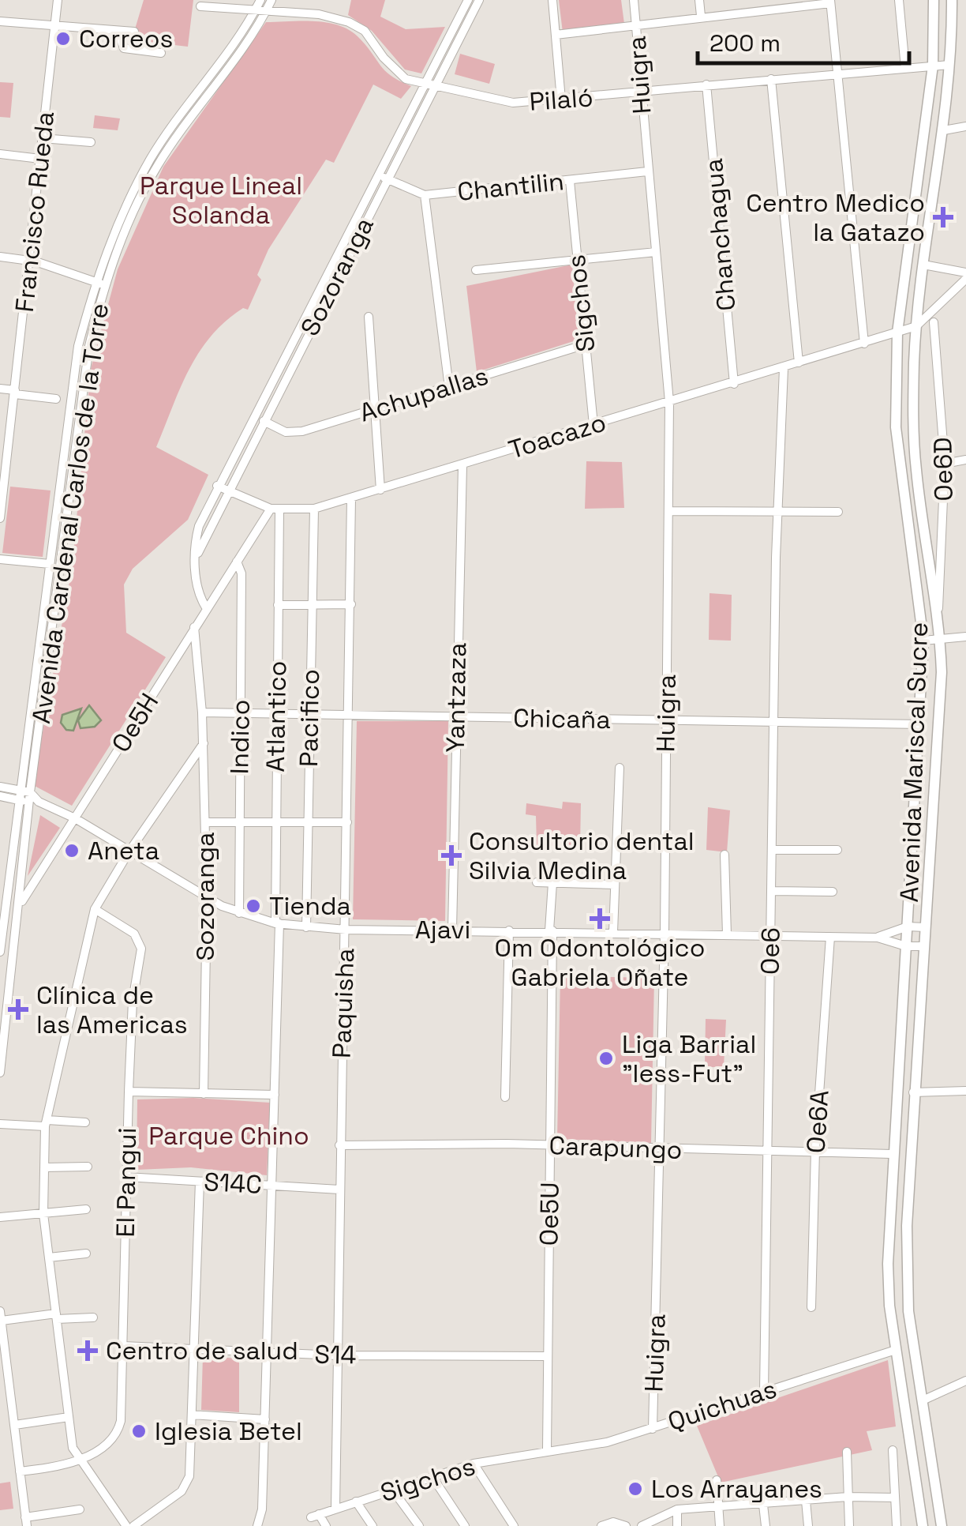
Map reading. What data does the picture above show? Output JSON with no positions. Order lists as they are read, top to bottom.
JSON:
{
  "streets": {
    "main road": ["Avenida Mariscal Sucre"],
    "street": [
      "Huigra",
      "Pilaló",
      "Chantilin",
      "Francisco Rueda",
      "Chanchagua",
      "Sozoranga",
      "Sigchos",
      "Achupallas",
      "Toacazo",
      "Oe6D",
      "Avenida Cardenal Carlos de la Torre",
      "Yantzaza",
      "Atlantico",
      "Pacifico",
      "Chicaña",
      "Oe5H",
      "Indico",
      "Ajavi",
      "Oe6",
      "Paquisha",
      "Oe6A",
      "Carapungo",
      "El Pangui",
      "S14C",
      "Oe5U",
      "S14",
      "Quichuas"
    ]
  },
  "crossings": [
    ["Huigra", "Pilaló"],
    ["Huigra", "Chantilin"],
    ["Huigra", "Toacazo"],
    ["Huigra", "Chicaña"],
    ["Huigra", "Ajavi"],
    ["Huigra", "Carapungo"],
    ["Huigra", "Quichuas"],
    ["Pilaló", "Chanchagua"],
    ["Pilaló", "Sozoranga"],
    ["Pilaló", "Avenida Cardenal Carlos de la Torre"],
    ["Pilaló", "Avenida Mariscal Sucre"],
    ["Chantilin", "Sozoranga"],
    ["Chantilin", "Sigchos"],
    ["Chanchagua", "Toacazo"],
    ["Sozoranga", "Achupallas"],
    ["Sozoranga", "Toacazo"],
    ["Sozoranga", "Chicaña"],
    ["Sozoranga", "Oe5H"],
    ["Sozoranga", "Ajavi"],
    ["Sigchos", "Achupallas"],
    ["Sigchos", "Toacazo"],
    ["Sigchos", "Paquisha"],
    ["Sigchos", "Oe5U"],
    ["Sigchos", "Quichuas"],
    ["Toacazo", "Yantzaza"],
    ["Toacazo", "Atlantico"],
    ["Toacazo", "Pacifico"],
    ["Toacazo", "Avenida Mariscal Sucre"],
    ["Toacazo", "Oe6"],
    ["Toacazo", "Paquisha"],
    ["Oe6D", "Avenida Mariscal Sucre"],
    ["Avenida Cardenal Carlos de la Torre", "Oe5H"],
    ["Avenida Cardenal Carlos de la Torre", "Ajavi"],
    ["Yantzaza", "Chicaña"],
    ["Yantzaza", "Ajavi"],
    ["Atlantico", "Chicaña"],
    ["Atlantico", "Ajavi"],
    ["Atlantico", "S14C"],
    ["Atlantico", "S14"],
    ["Pacifico", "Chicaña"],
    ["Pacifico", "Ajavi"],
    ["Chicaña", "Indico"],
    ["Chicaña", "Avenida Mariscal Sucre"],
    ["Chicaña", "Oe6"],
    ["Chicaña", "Paquisha"],
    ["Oe5H", "Ajavi"],
    ["Indico", "Ajavi"],
    ["Avenida Mariscal Sucre", "Ajavi"],
    ["Avenida Mariscal Sucre", "Carapungo"],
    ["Avenida Mariscal Sucre", "Quichuas"],
    ["Ajavi", "Oe6"],
    ["Ajavi", "Paquisha"],
    ["Ajavi", "Oe6A"],
    ["Ajavi", "Oe5U"],
    ["Oe6", "Carapungo"],
    ["Oe6", "Quichuas"],
    ["Paquisha", "Carapungo"],
    ["Paquisha", "S14C"],
    ["Paquisha", "S14"],
    ["Oe6A", "Carapungo"],
    ["Carapungo", "Oe5U"],
    ["El Pangui", "S14C"],
    ["El Pangui", "S14"],
    ["Oe5U", "S14"],
    ["Oe5U", "Quichuas"]
  ],
  "parks": ["Parque Lineal Solanda", "Parque Chino"],
  "places": {
    "other": [
      "Correos",
      "Aneta",
      "Tienda",
      "Liga Barrial \"Iess-Fut\"",
      "Iglesia Betel",
      "Los Arrayanes"
    ],
    "health": [
      "Centro Medico la Gatazo",
      "Consultorio dental Silvia Medina",
      "Om Odontológico Gabriela Oñate",
      "Clínica de las Americas",
      "Centro de salud"
    ]
  },
  "scale_bar": "200 m"
}
